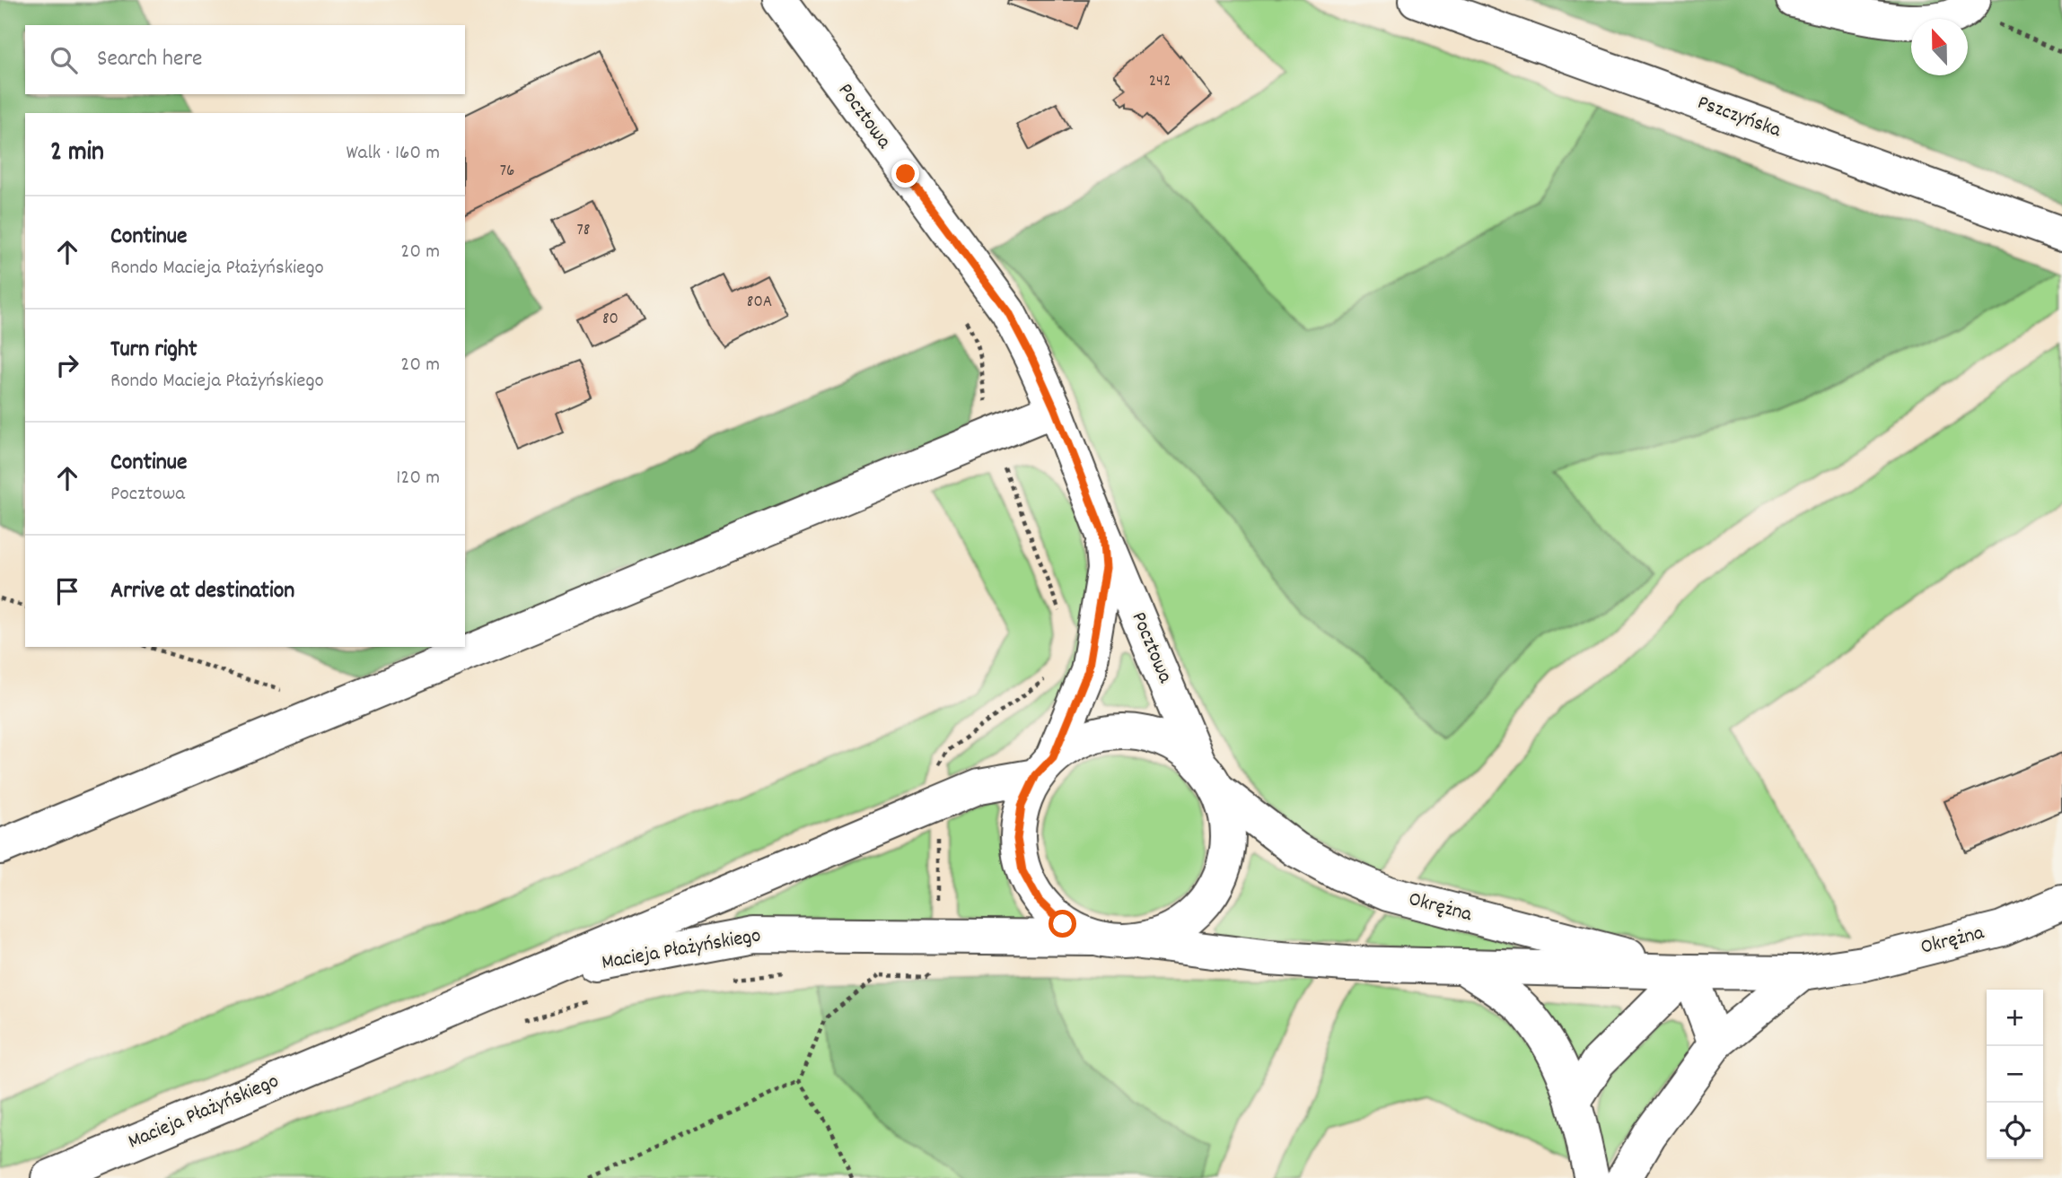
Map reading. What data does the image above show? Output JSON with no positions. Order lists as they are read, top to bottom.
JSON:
{
  "streets": {
    "street": [
      "Pocztowa",
      "Pszczyńska",
      "Okrężna",
      "Macieja Płażyńskiego"
    ]
  },
  "crossings": [
    ["Pocztowa", "Okrężna"],
    ["Pocztowa", "Macieja Płażyńskiego"],
    ["Okrężna", "Macieja Płażyńskiego"]
  ],
  "house_numbers": [
    "242",
    "76",
    "78",
    "80A",
    "80"
  ],
  "north": "top",
  "page": {
    "search": "Search here",
    "heading": ["2 min", "Walk · 160 m"],
    "list": [
      ["Continue", "Rondo Macieja Płażyńskiego", "20 m"],
      ["Turn right", "Rondo Macieja Płażyńskiego", "20 m"],
      ["Continue", "Pocztowa", "120 m"],
      "Arrive at destination"
    ],
    "map_buttons": ["+", "−"]
  }
}
